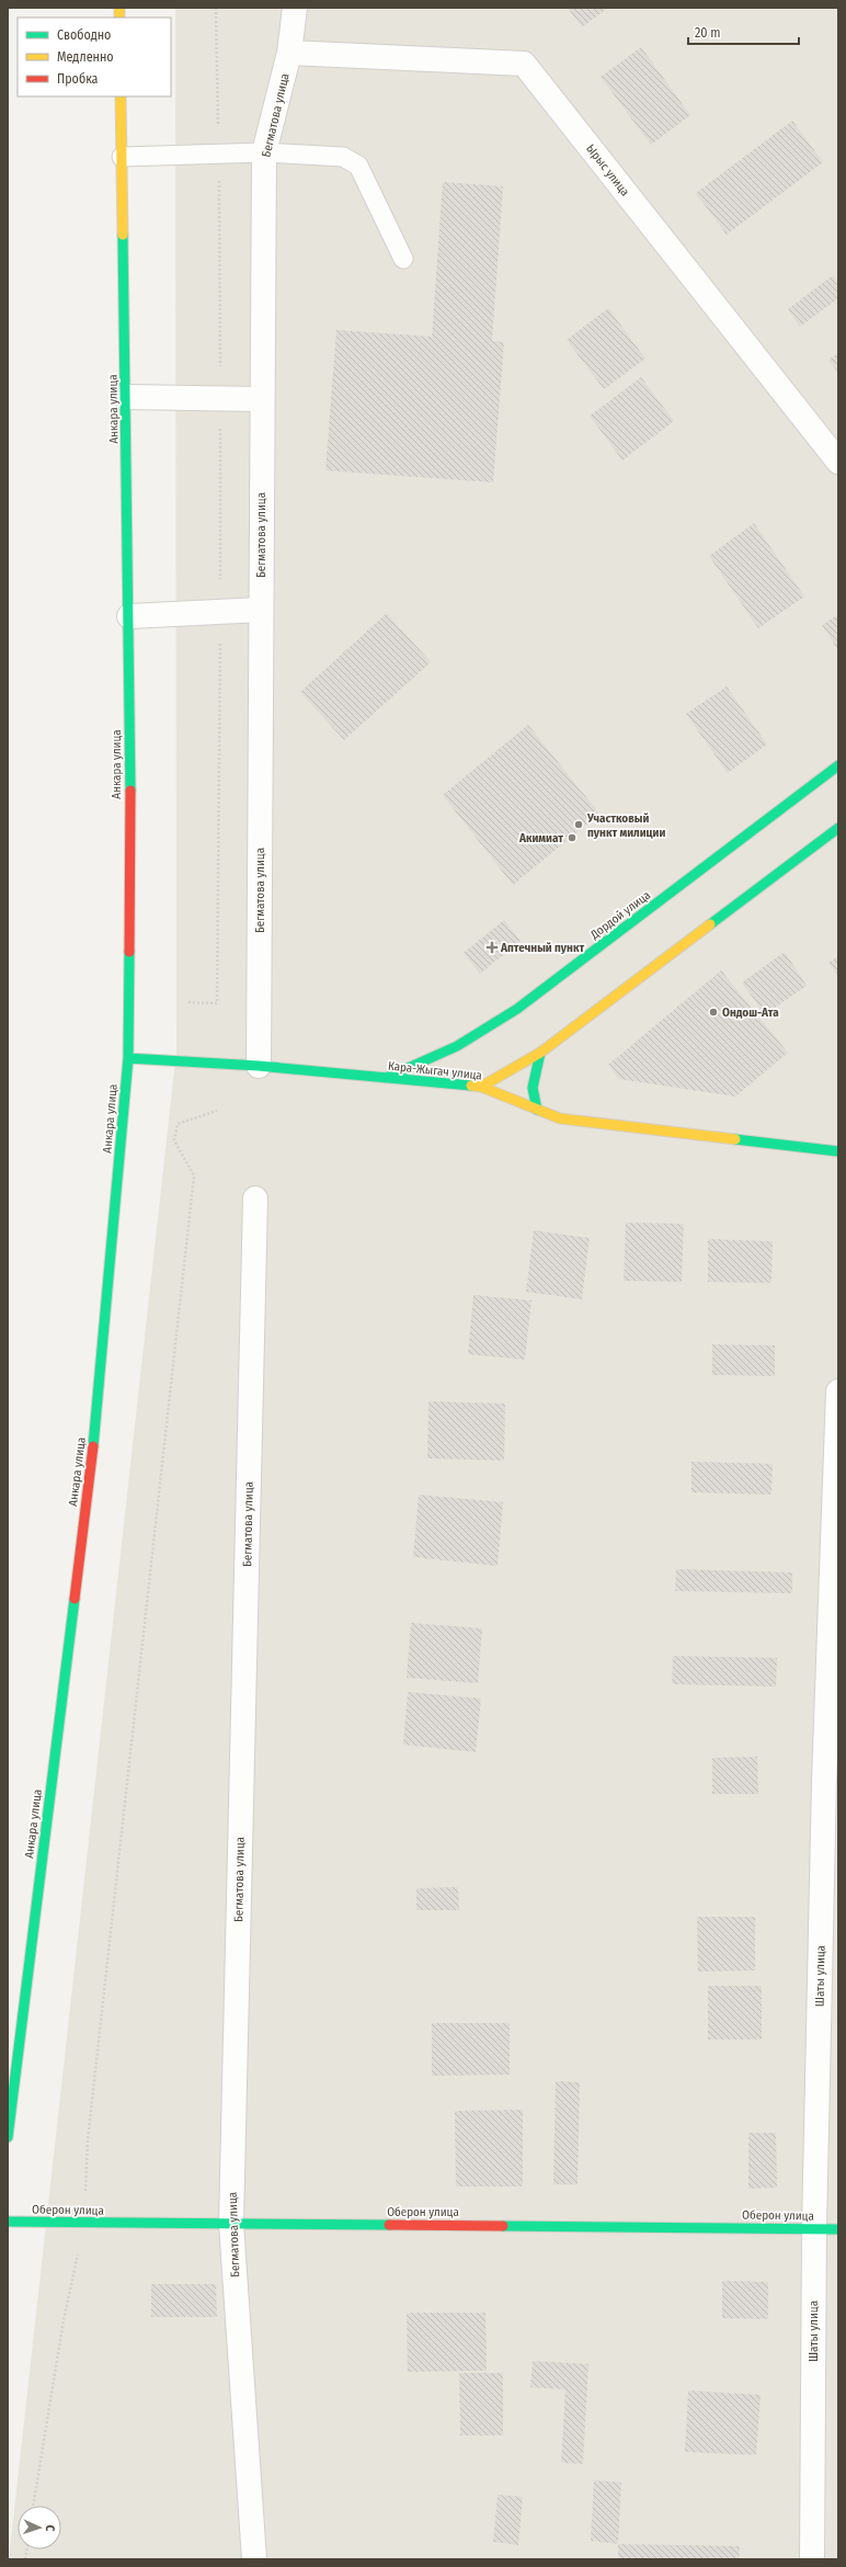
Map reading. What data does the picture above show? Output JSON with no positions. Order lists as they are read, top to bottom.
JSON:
{
  "streets": {
    "street": [
      "Бегматова улица",
      "Ырыс улица",
      "Анкара улица",
      "Дордой улица",
      "Кара-Жыгач улица",
      "Шаты улица",
      "Оберон улица"
    ]
  },
  "crossings": [
    ["Бегматова улица", "Ырыс улица"],
    ["Бегматова улица", "Кара-Жыгач улица"],
    ["Бегматова улица", "Оберон улица"],
    ["Анкара улица", "Кара-Жыгач улица"],
    ["Дордой улица", "Кара-Жыгач улица"],
    ["Шаты улица", "Оберон улица"]
  ],
  "places": {
    "other": ["Участковый пункт милиции", "Акимиат", "Ондош-Ата"],
    "health": ["Аптечный пункт"]
  },
  "legend": ["Свободно", "Медленно", "Пробка"],
  "scale_bar": "20 m",
  "north": "right"
}
